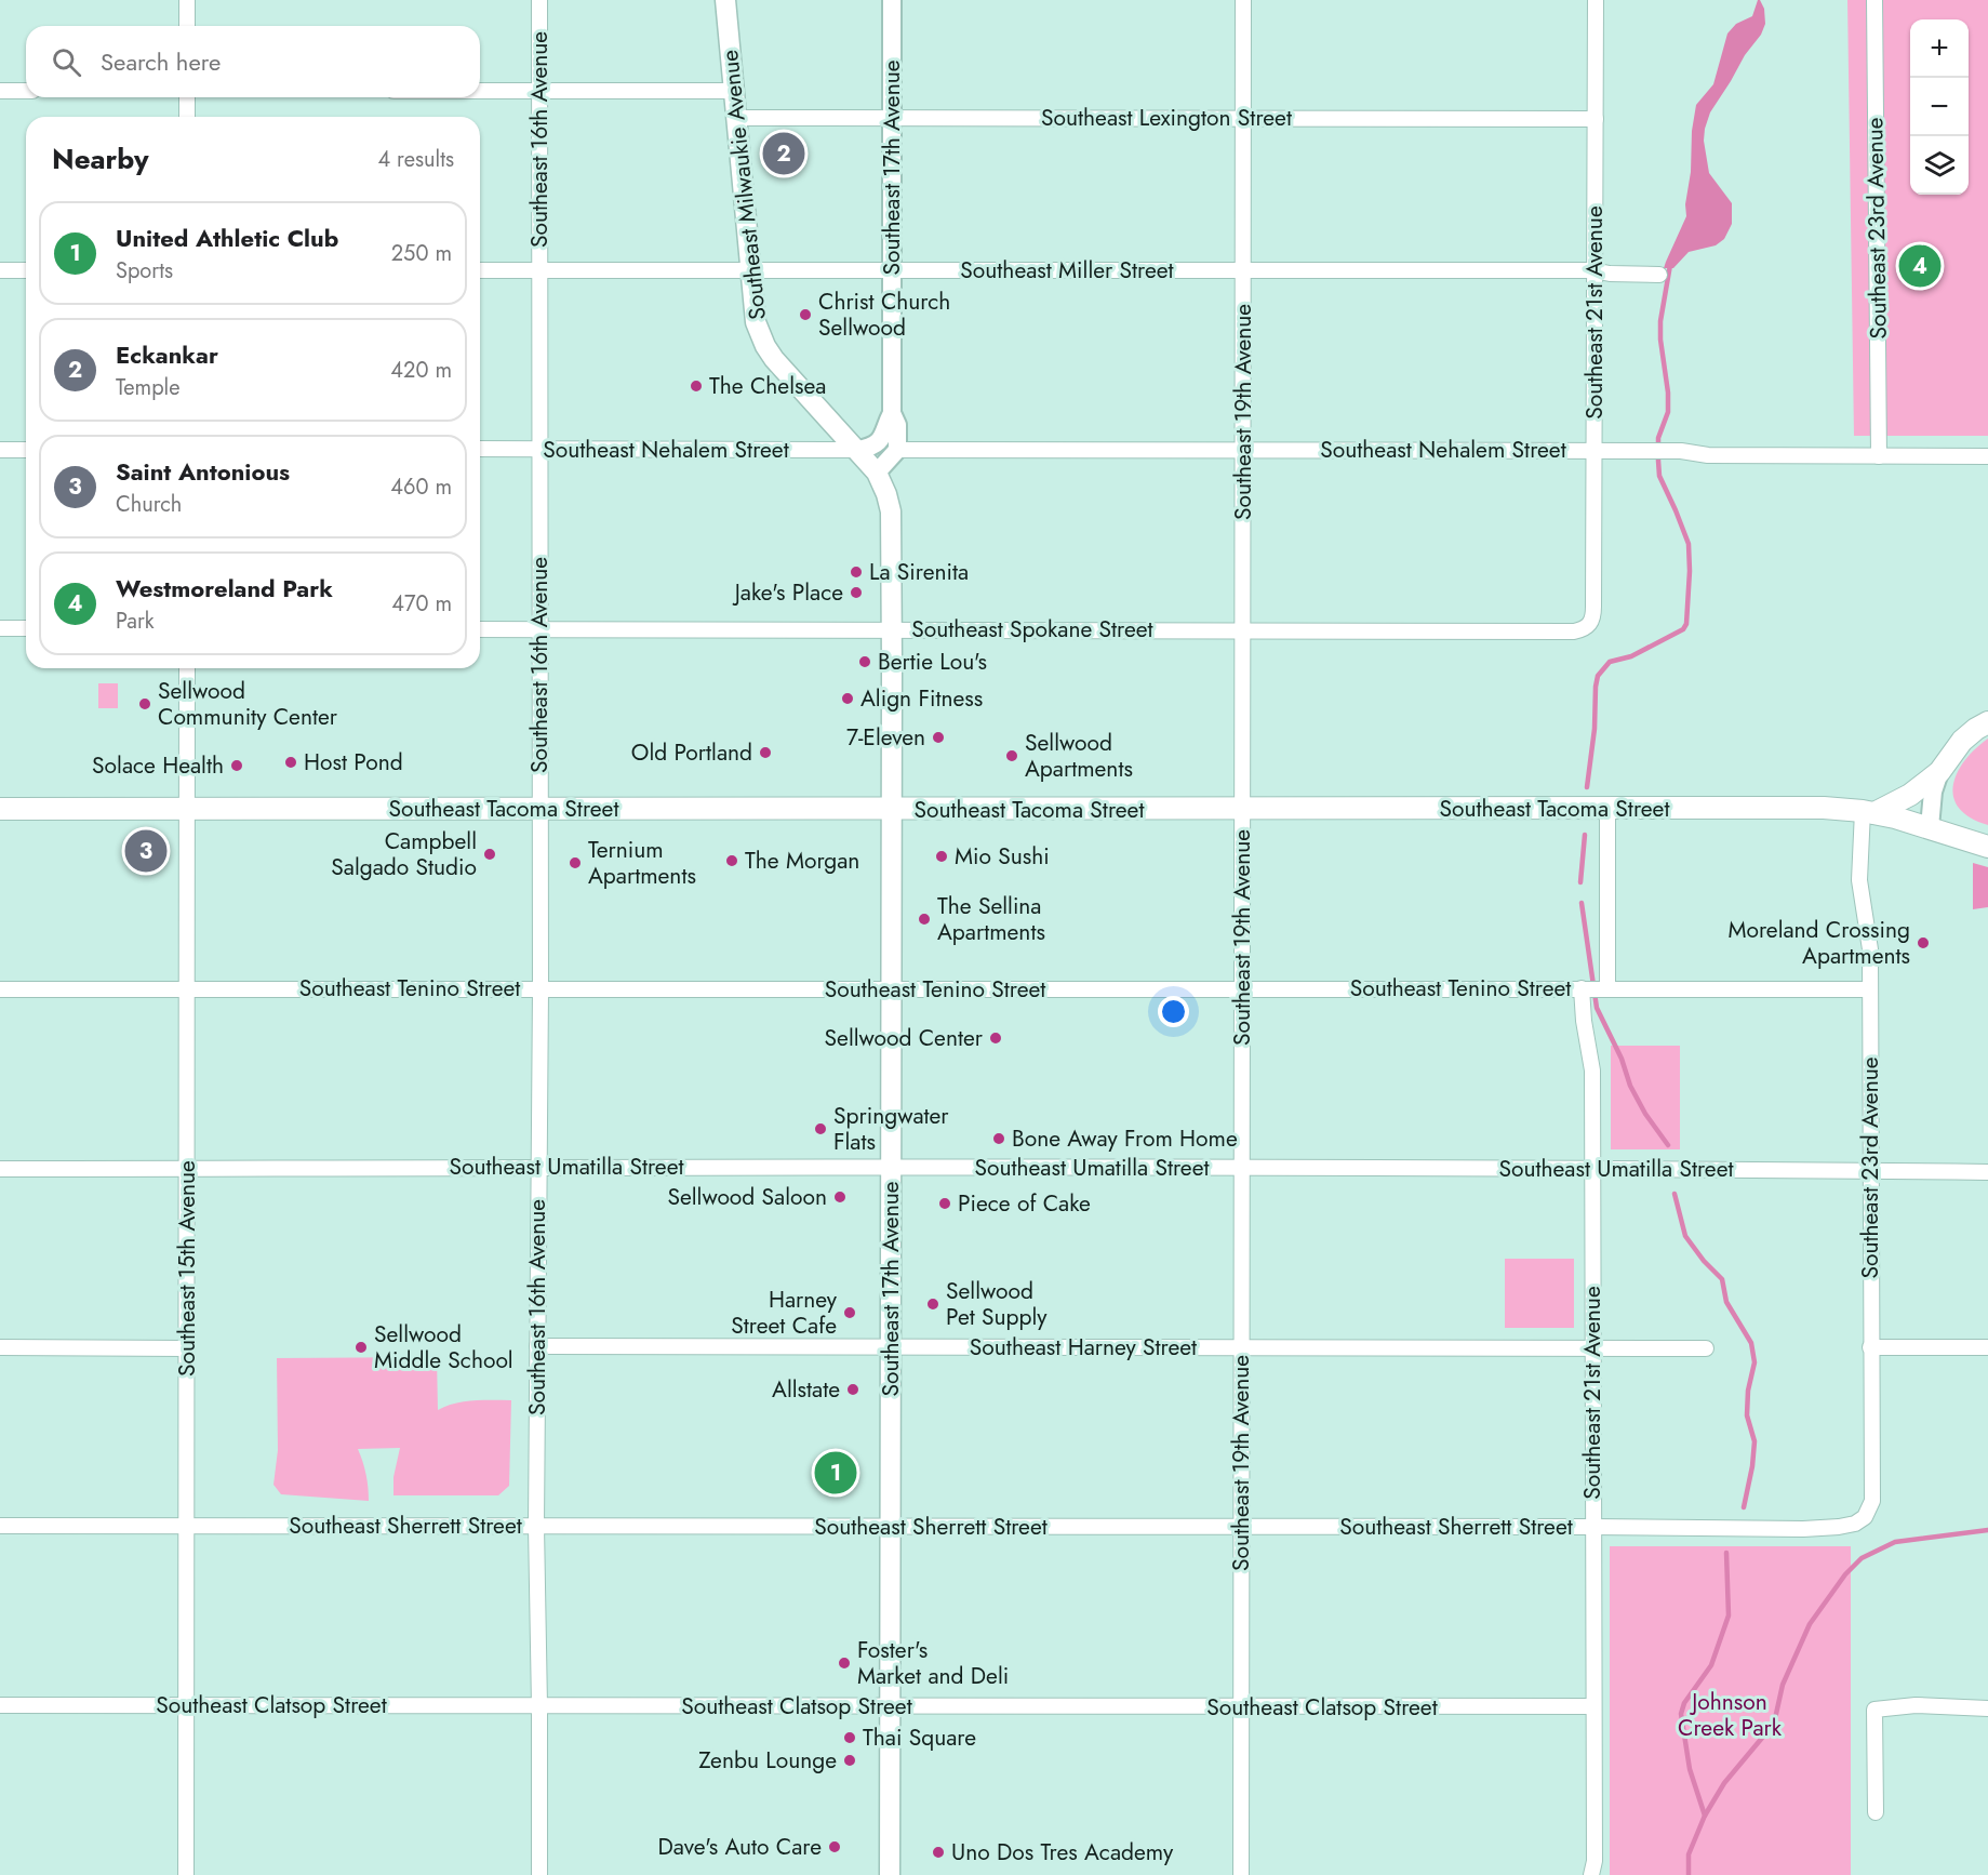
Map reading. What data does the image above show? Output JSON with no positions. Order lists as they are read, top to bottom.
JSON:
{
  "streets": {
    "main road": ["Southeast 17th Avenue", "Southeast Milwaukie Avenue", "Southeast Tacoma Street"],
    "street": [
      "Southeast Lexington Street",
      "Southeast 16th Avenue",
      "Southeast 23rd Avenue",
      "Southeast Miller Street",
      "Southeast 21st Avenue",
      "Southeast 19th Avenue",
      "Southeast Nehalem Street",
      "Southeast Spokane Street",
      "Southeast Tenino Street",
      "Southeast Umatilla Street",
      "Southeast 15th Avenue",
      "Southeast Harney Street",
      "Southeast Sherrett Street",
      "Southeast Clatsop Street"
    ]
  },
  "crossings": [
    ["Southeast Lexington Street", "Southeast 17th Avenue"],
    ["Southeast Lexington Street", "Southeast Milwaukie Avenue"],
    ["Southeast Lexington Street", "Southeast 21st Avenue"],
    ["Southeast Lexington Street", "Southeast 19th Avenue"],
    ["Southeast 16th Avenue", "Southeast Miller Street"],
    ["Southeast 16th Avenue", "Southeast Nehalem Street"],
    ["Southeast 16th Avenue", "Southeast Spokane Street"],
    ["Southeast 16th Avenue", "Southeast Tacoma Street"],
    ["Southeast 16th Avenue", "Southeast Tenino Street"],
    ["Southeast 16th Avenue", "Southeast Umatilla Street"],
    ["Southeast 16th Avenue", "Southeast Harney Street"],
    ["Southeast 16th Avenue", "Southeast Sherrett Street"],
    ["Southeast 16th Avenue", "Southeast Clatsop Street"],
    ["Southeast 17th Avenue", "Southeast Milwaukie Avenue"],
    ["Southeast 17th Avenue", "Southeast Miller Street"],
    ["Southeast 17th Avenue", "Southeast Nehalem Street"],
    ["Southeast 17th Avenue", "Southeast Spokane Street"],
    ["Southeast 17th Avenue", "Southeast Tacoma Street"],
    ["Southeast 17th Avenue", "Southeast Tenino Street"],
    ["Southeast 17th Avenue", "Southeast Umatilla Street"],
    ["Southeast 17th Avenue", "Southeast Harney Street"],
    ["Southeast 17th Avenue", "Southeast Sherrett Street"],
    ["Southeast 17th Avenue", "Southeast Clatsop Street"],
    ["Southeast Milwaukie Avenue", "Southeast Miller Street"],
    ["Southeast Milwaukie Avenue", "Southeast Nehalem Street"],
    ["Southeast 23rd Avenue", "Southeast Nehalem Street"],
    ["Southeast 23rd Avenue", "Southeast Tacoma Street"],
    ["Southeast 23rd Avenue", "Southeast Tenino Street"],
    ["Southeast 23rd Avenue", "Southeast Umatilla Street"],
    ["Southeast 23rd Avenue", "Southeast Sherrett Street"],
    ["Southeast Miller Street", "Southeast 21st Avenue"],
    ["Southeast Miller Street", "Southeast 19th Avenue"],
    ["Southeast 21st Avenue", "Southeast Nehalem Street"],
    ["Southeast 21st Avenue", "Southeast Spokane Street"],
    ["Southeast 21st Avenue", "Southeast Tenino Street"],
    ["Southeast 21st Avenue", "Southeast Umatilla Street"],
    ["Southeast 21st Avenue", "Southeast Harney Street"],
    ["Southeast 21st Avenue", "Southeast Sherrett Street"],
    ["Southeast 21st Avenue", "Southeast Clatsop Street"],
    ["Southeast 19th Avenue", "Southeast Nehalem Street"],
    ["Southeast 19th Avenue", "Southeast Spokane Street"],
    ["Southeast 19th Avenue", "Southeast Tacoma Street"],
    ["Southeast 19th Avenue", "Southeast Tenino Street"],
    ["Southeast 19th Avenue", "Southeast Umatilla Street"],
    ["Southeast 19th Avenue", "Southeast Harney Street"],
    ["Southeast 19th Avenue", "Southeast Sherrett Street"],
    ["Southeast 19th Avenue", "Southeast Clatsop Street"],
    ["Southeast Tacoma Street", "Southeast 15th Avenue"],
    ["Southeast Tenino Street", "Southeast 15th Avenue"],
    ["Southeast Umatilla Street", "Southeast 15th Avenue"],
    ["Southeast 15th Avenue", "Southeast Sherrett Street"],
    ["Southeast 15th Avenue", "Southeast Clatsop Street"]
  ],
  "parks": ["Johnson Creek Park"],
  "places": [
    "Christ Church Sellwood",
    "The Chelsea",
    "La Sirenita",
    "Jake's Place",
    "Bertie Lou's",
    "Align Fitness",
    "Sellwood Community Center",
    "7-Eleven",
    "Old Portland",
    "Sellwood Apartments",
    "Host Pond",
    "Solace Health",
    "Campbell Salgado Studio",
    "Mio Sushi",
    "The Morgan",
    "Ternium Apartments",
    "The Sellina Apartments",
    "Moreland Crossing Apartments",
    "Sellwood Center",
    "Springwater Flats",
    "Bone Away From Home",
    "Sellwood Saloon",
    "Piece of Cake",
    "Sellwood Pet Supply",
    "Harney Street Cafe",
    "Sellwood Middle School",
    "Allstate",
    "Foster's Market and Deli",
    "Thai Square",
    "Zenbu Lounge",
    "Dave's Auto Care",
    "Uno Dos Tres Academy"
  ],
  "page": {
    "map_buttons": ["+", "−"],
    "search": "Search here",
    "heading": ["Nearby", "4 results"],
    "pins": [
      "2",
      "4",
      "3",
      "1"
    ],
    "list": [
      {
        "mark": "1",
        "name": "United Athletic Club",
        "note": "Sports",
        "value": "250 m"
      },
      {
        "mark": "2",
        "name": "Eckankar",
        "note": "Temple",
        "value": "420 m"
      },
      {
        "mark": "3",
        "name": "Saint Antonious",
        "note": "Church",
        "value": "460 m"
      },
      {
        "mark": "4",
        "name": "Westmoreland Park",
        "note": "Park",
        "value": "470 m"
      }
    ]
  }
}
